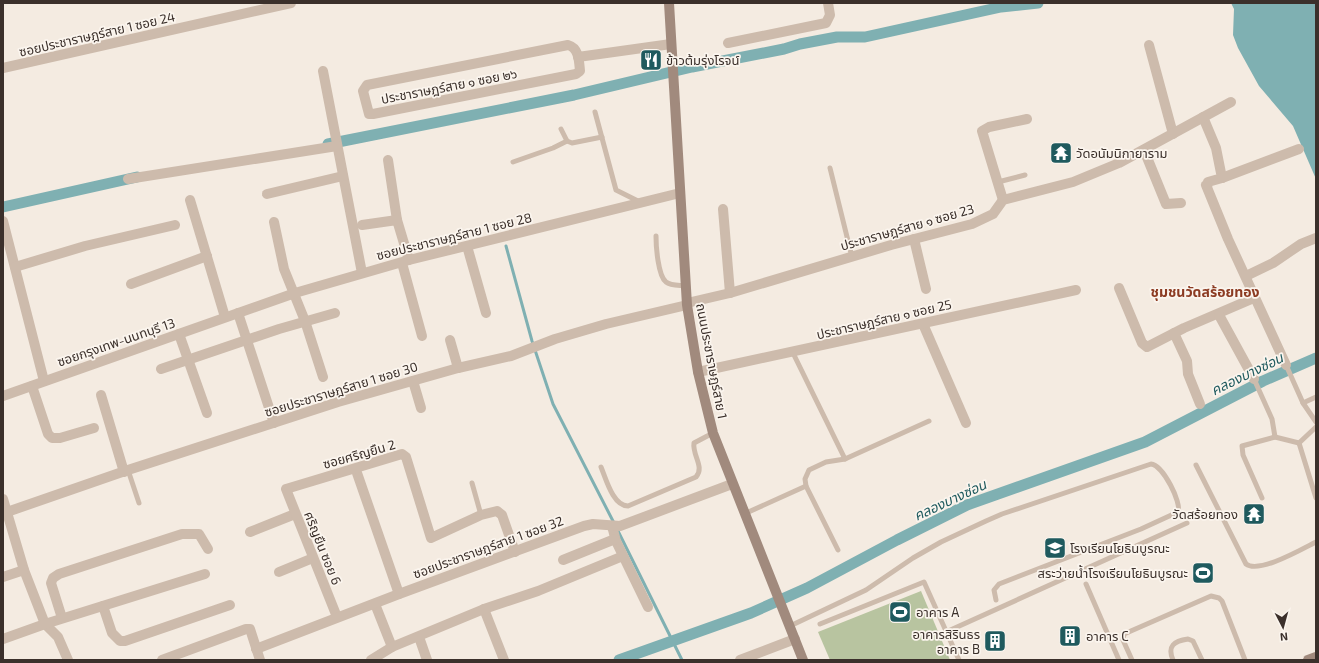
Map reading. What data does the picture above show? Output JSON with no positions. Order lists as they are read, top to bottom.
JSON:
{
  "streets": {
    "main road": ["ถนนประชาราษฎร์สาย 1"],
    "street": [
      "ซอยประชาราษฎร์สาย 1 ซอย 24",
      "ประชาราษฎร์สาย ๑ ซอย ๒๖",
      "ประชาราษฎร์สาย ๑ ซอย 23",
      "ซอยประชาราษฎร์สาย 1 ซอย 28",
      "ประชาราษฎร์สาย ๑ ซอย 25",
      "ซอยกรุงเทพ-นนทบุรี 13",
      "ซอยประชาราษฎร์สาย 1 ซอย 30",
      "ซอยศริญยืน 2",
      "ซอยประชาราษฎร์สาย 1 ซอย 32",
      "ศริญยืน ซอย 6"
    ]
  },
  "crossings": [
    ["ประชาราษฎร์สาย ๑ ซอย 23", "ถนนประชาราษฎร์สาย 1"],
    ["ประชาราษฎร์สาย ๑ ซอย 23", "ซอยประชาราษฎร์สาย 1 ซอย 30"],
    ["ซอยประชาราษฎร์สาย 1 ซอย 28", "ซอยกรุงเทพ-นนทบุรี 13"],
    ["ซอยประชาราษฎร์สาย 1 ซอย 28", "ถนนประชาราษฎร์สาย 1"],
    ["ประชาราษฎร์สาย ๑ ซอย 25", "ถนนประชาราษฎร์สาย 1"],
    ["ถนนประชาราษฎร์สาย 1", "ซอยประชาราษฎร์สาย 1 ซอย 30"],
    ["ถนนประชาราษฎร์สาย 1", "ซอยประชาราษฎร์สาย 1 ซอย 32"],
    ["ซอยศริญยืน 2", "ซอยประชาราษฎร์สาย 1 ซอย 32"],
    ["ซอยศริญยืน 2", "ศริญยืน ซอย 6"],
    ["ซอยประชาราษฎร์สาย 1 ซอย 32", "ศริญยืน ซอย 6"]
  ],
  "districts": ["ชุมชนวัดสร้อยทอง"],
  "water": ["คลองบางซ่อน"],
  "places": {
    "restaurant": ["ข้าวต้มรุ่งโรจน์"],
    "temple": ["วัดอนัมนิกายาราม", "วัดสร้อยทอง"],
    "school or university": ["โรงเรียนโยธินบูรณะ"],
    "sports": ["สระว่ายนํ้าโรงเรียนโยธินบูรณะ", "อาคาร A"],
    "building": ["อาคาร C", "อาคารสิรินธร อาคาร B"]
  },
  "north": "bottom"
}
